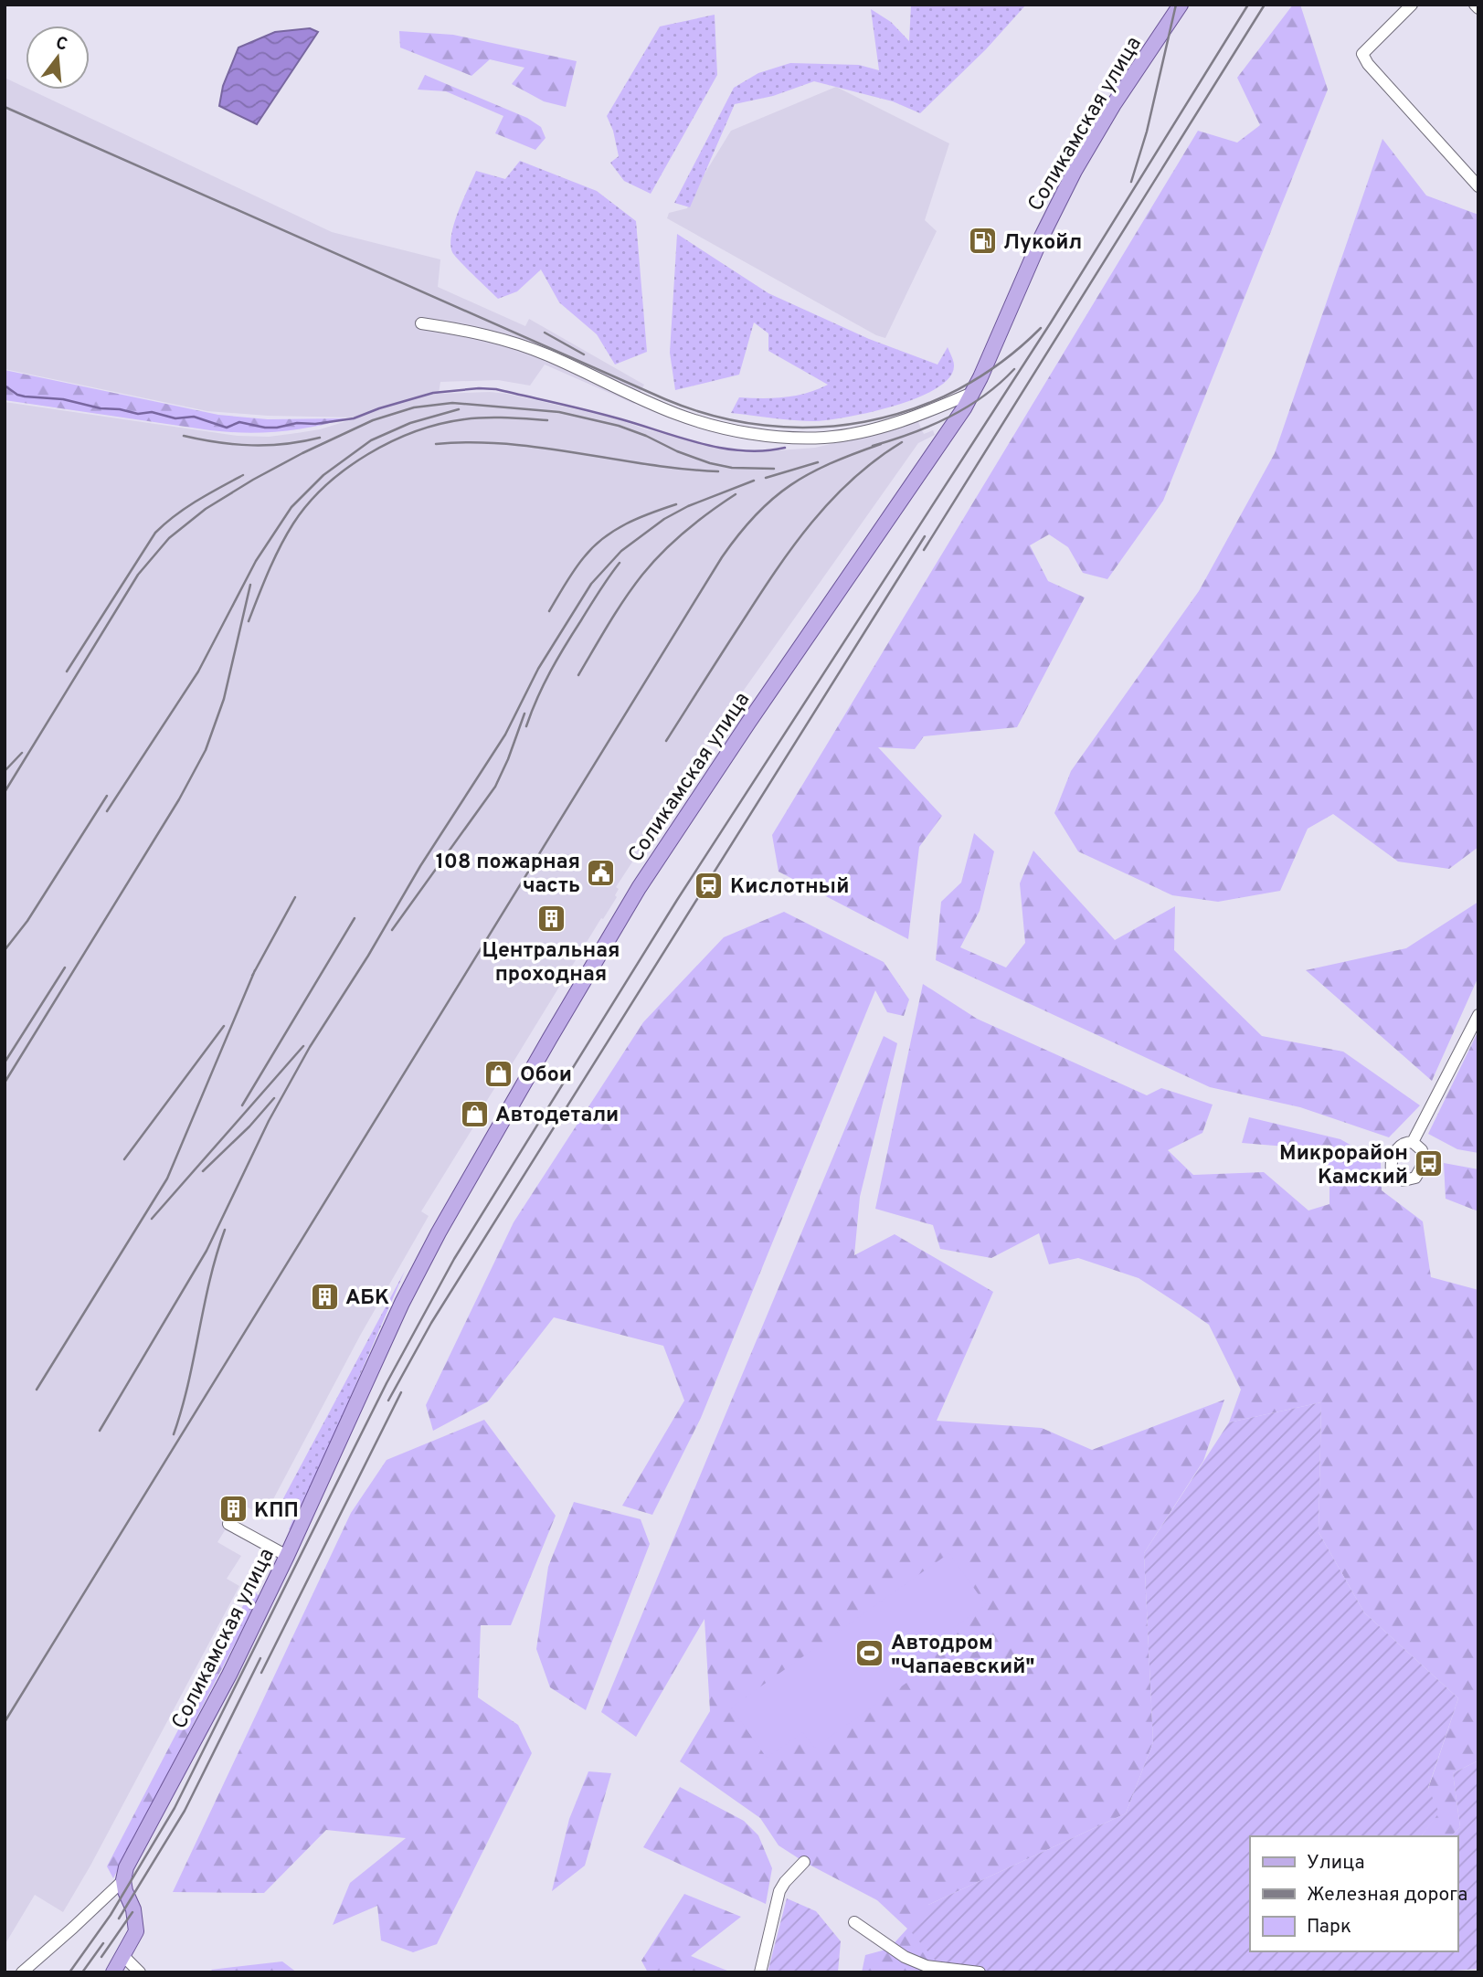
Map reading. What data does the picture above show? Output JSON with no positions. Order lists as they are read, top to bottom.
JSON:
{
  "streets": {
    "main road": ["Соликамская улица"]
  },
  "places": {
    "fuel station": ["Лукойл"],
    "public building": ["108 пожарная часть"],
    "station": ["Кислотный"],
    "building": ["Центральная проходная", "АБК", "КПП"],
    "shop": ["Обои", "Автодетали"],
    "bus stop": ["Микрорайон Камский"],
    "sports": ["Автодром \"Чапаевский\""]
  },
  "legend": ["Улица", "Железная дорога", "Парк"],
  "north": "top"
}
